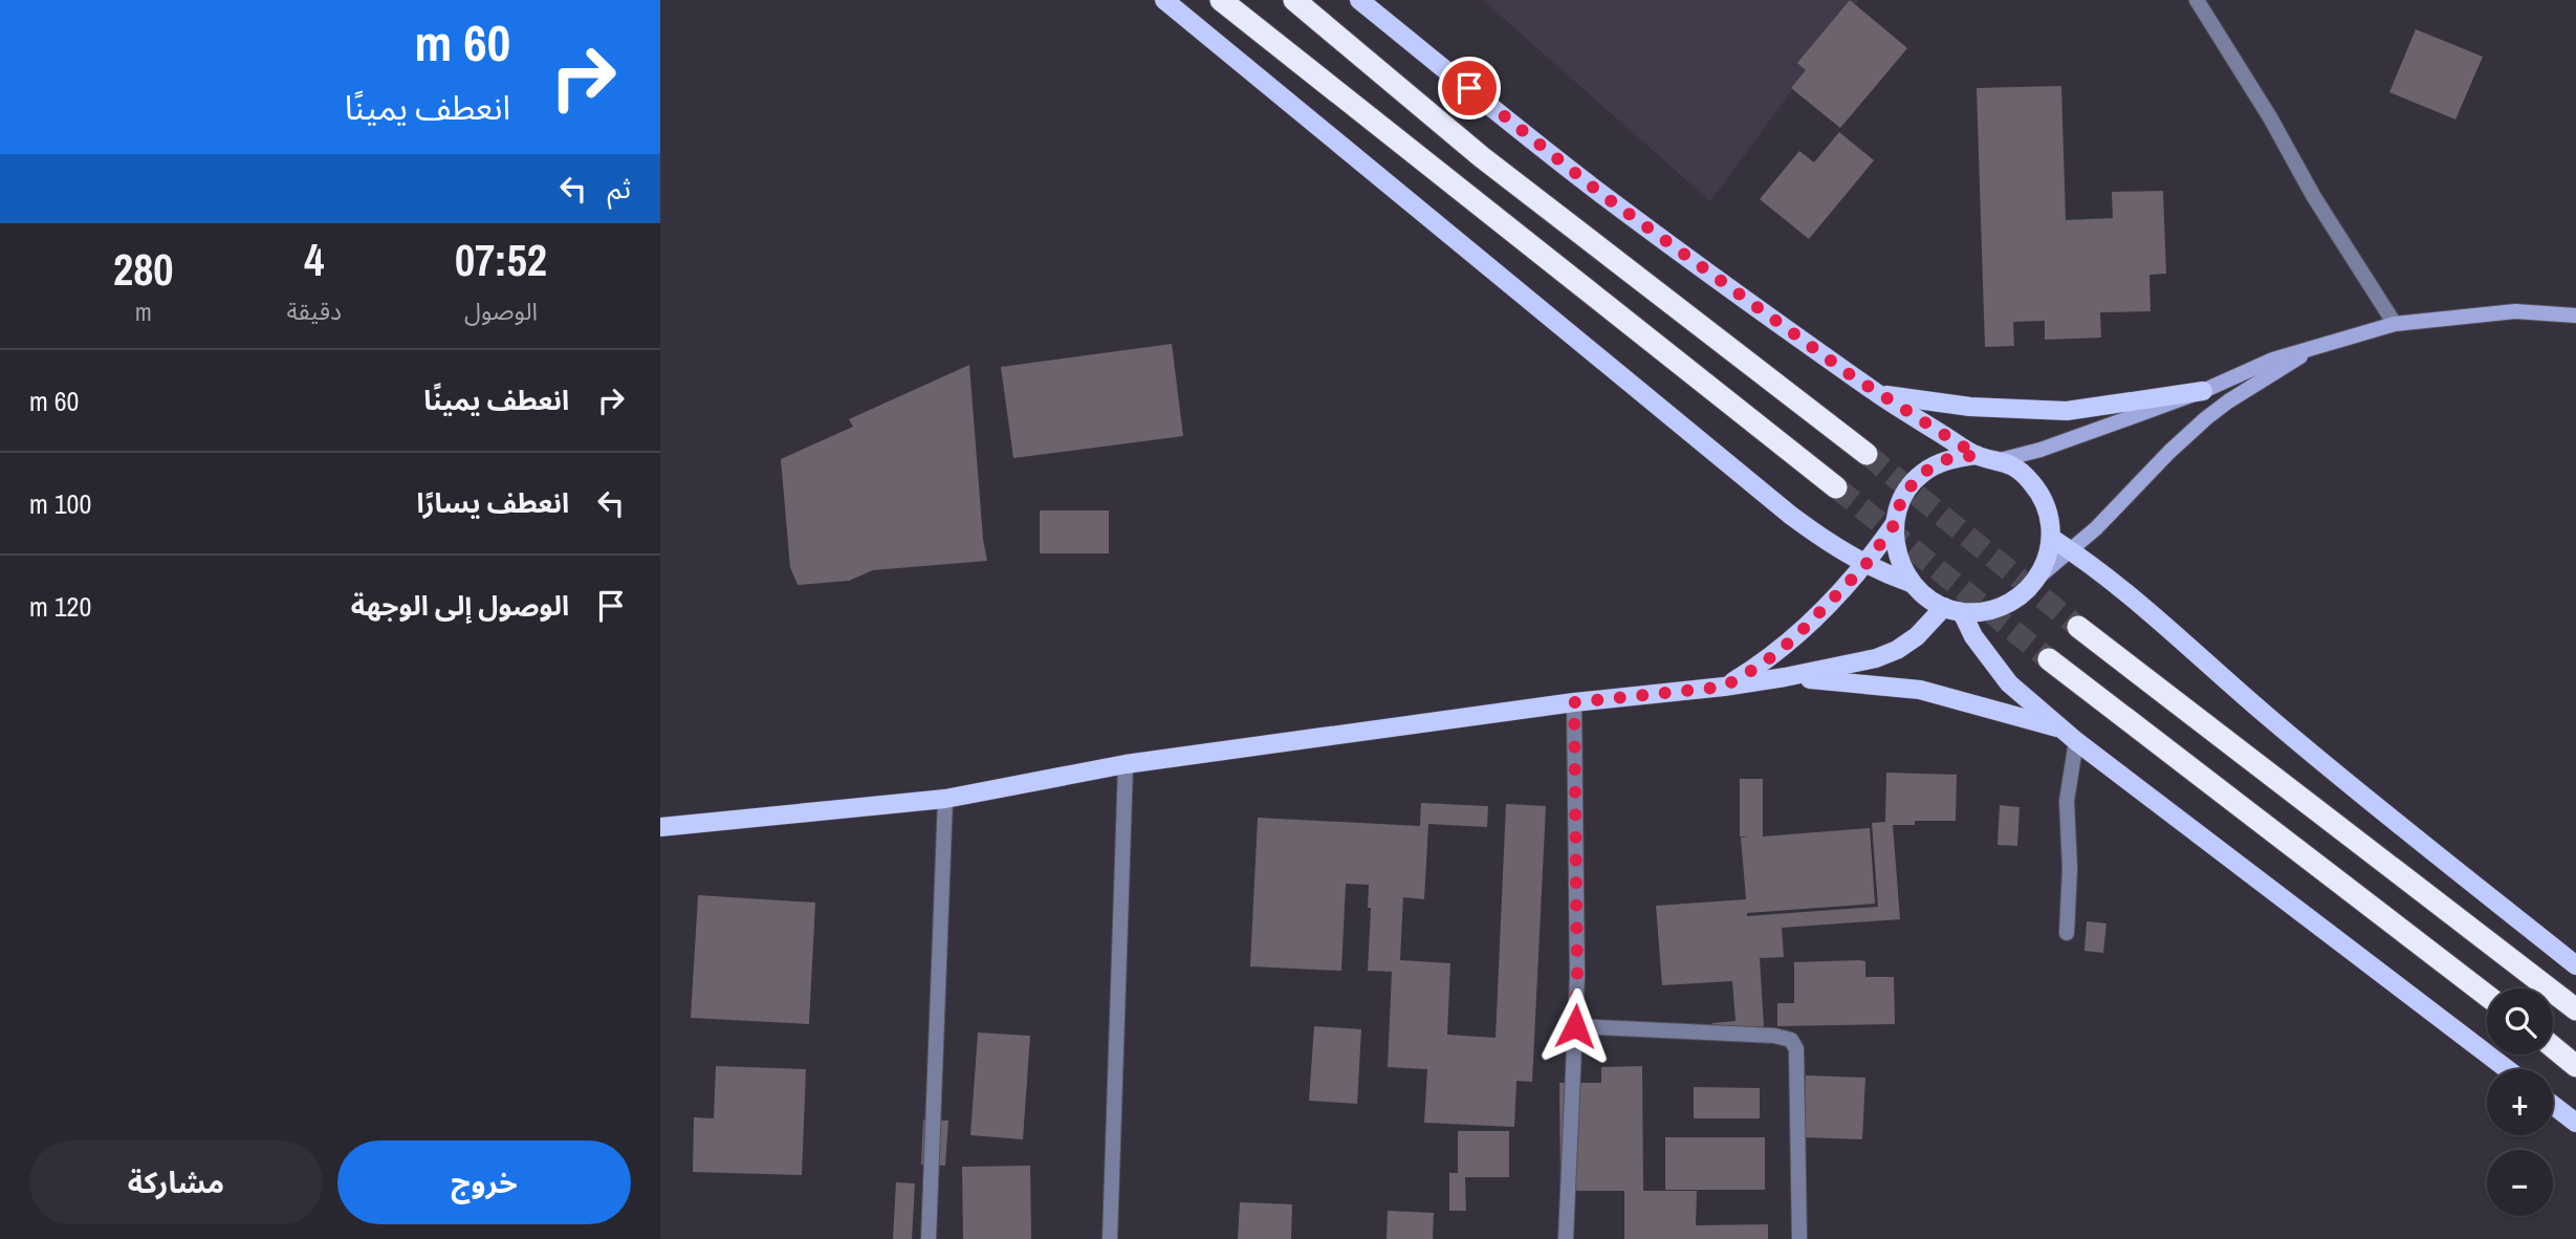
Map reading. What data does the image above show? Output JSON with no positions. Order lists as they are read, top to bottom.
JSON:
{
  "page": {
    "turn": ["60 m", "انعطف يمينًا"],
    "then": "ثم",
    "eta": [
      "07:52",
      "الوصول",
      "4",
      "دقيقة",
      "280",
      "m"
    ],
    "list": [
      {
        "name": "انعطف يمينًا",
        "value": "60 m"
      },
      {
        "name": "انعطف يسارًا",
        "value": "100 m"
      },
      {
        "name": "الوصول إلى الوجهة",
        "value": "120 m"
      }
    ],
    "map_buttons": ["+", "−"],
    "buttons": ["خروج", "مشاركة"]
  }
}
